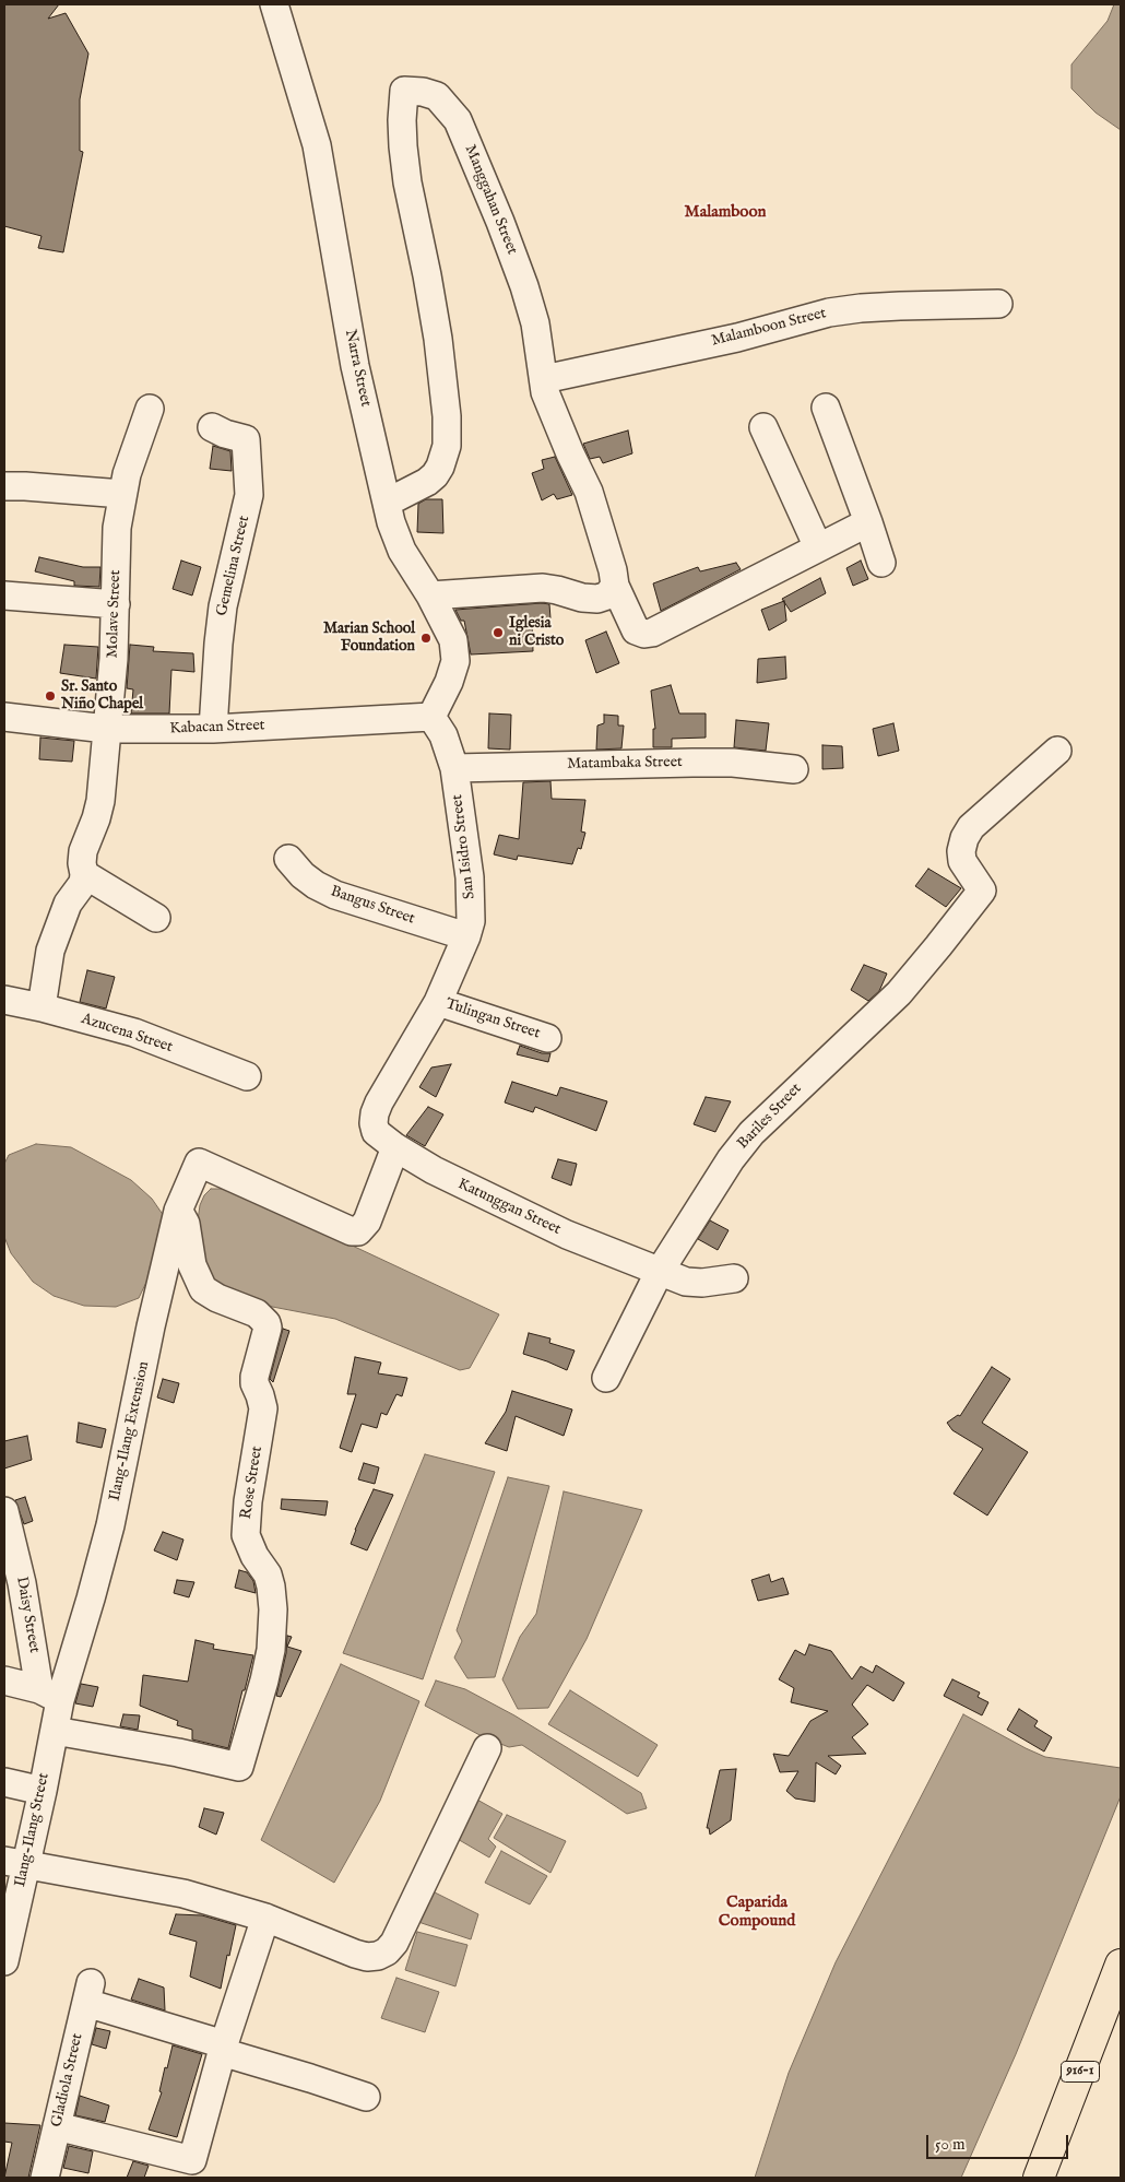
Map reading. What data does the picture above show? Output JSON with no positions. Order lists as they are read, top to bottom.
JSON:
{
  "streets": {
    "main road": ["916-1"],
    "street": [
      "Manggahan Street",
      "Malamboon Street",
      "Narra Street",
      "Gemelina Street",
      "Molave Street",
      "Kabacan Street",
      "Matambaka Street",
      "San Isidro Street",
      "Bangus Street",
      "Tulingan Street",
      "Azucena Street",
      "Bariles Street",
      "Katunggan Street",
      "Ilang-Ilang Extension",
      "Rose Street",
      "Daisy Street",
      "Ilang-Ilang Street",
      "Gladiola Street"
    ]
  },
  "crossings": [
    ["Manggahan Street", "Malamboon Street"],
    ["Manggahan Street", "Narra Street"],
    ["Narra Street", "Kabacan Street"],
    ["Narra Street", "San Isidro Street"],
    ["Gemelina Street", "Kabacan Street"],
    ["Molave Street", "Kabacan Street"],
    ["Molave Street", "Azucena Street"],
    ["Kabacan Street", "San Isidro Street"],
    ["Matambaka Street", "San Isidro Street"],
    ["San Isidro Street", "Bangus Street"],
    ["San Isidro Street", "Tulingan Street"],
    ["San Isidro Street", "Katunggan Street"],
    ["Bariles Street", "Katunggan Street"],
    ["Katunggan Street", "Ilang-Ilang Extension"],
    ["Ilang-Ilang Extension", "Rose Street"],
    ["Ilang-Ilang Extension", "Daisy Street"],
    ["Ilang-Ilang Extension", "Ilang-Ilang Street"],
    ["Rose Street", "Ilang-Ilang Street"],
    ["Daisy Street", "Ilang-Ilang Street"]
  ],
  "districts": ["Malamboon", "Caparida Compound"],
  "places": ["Iglesia ni Cristo", "Marian School Foundation", "Sr. Santo Niño Chapel"],
  "scale_bar": "50 m"
}
